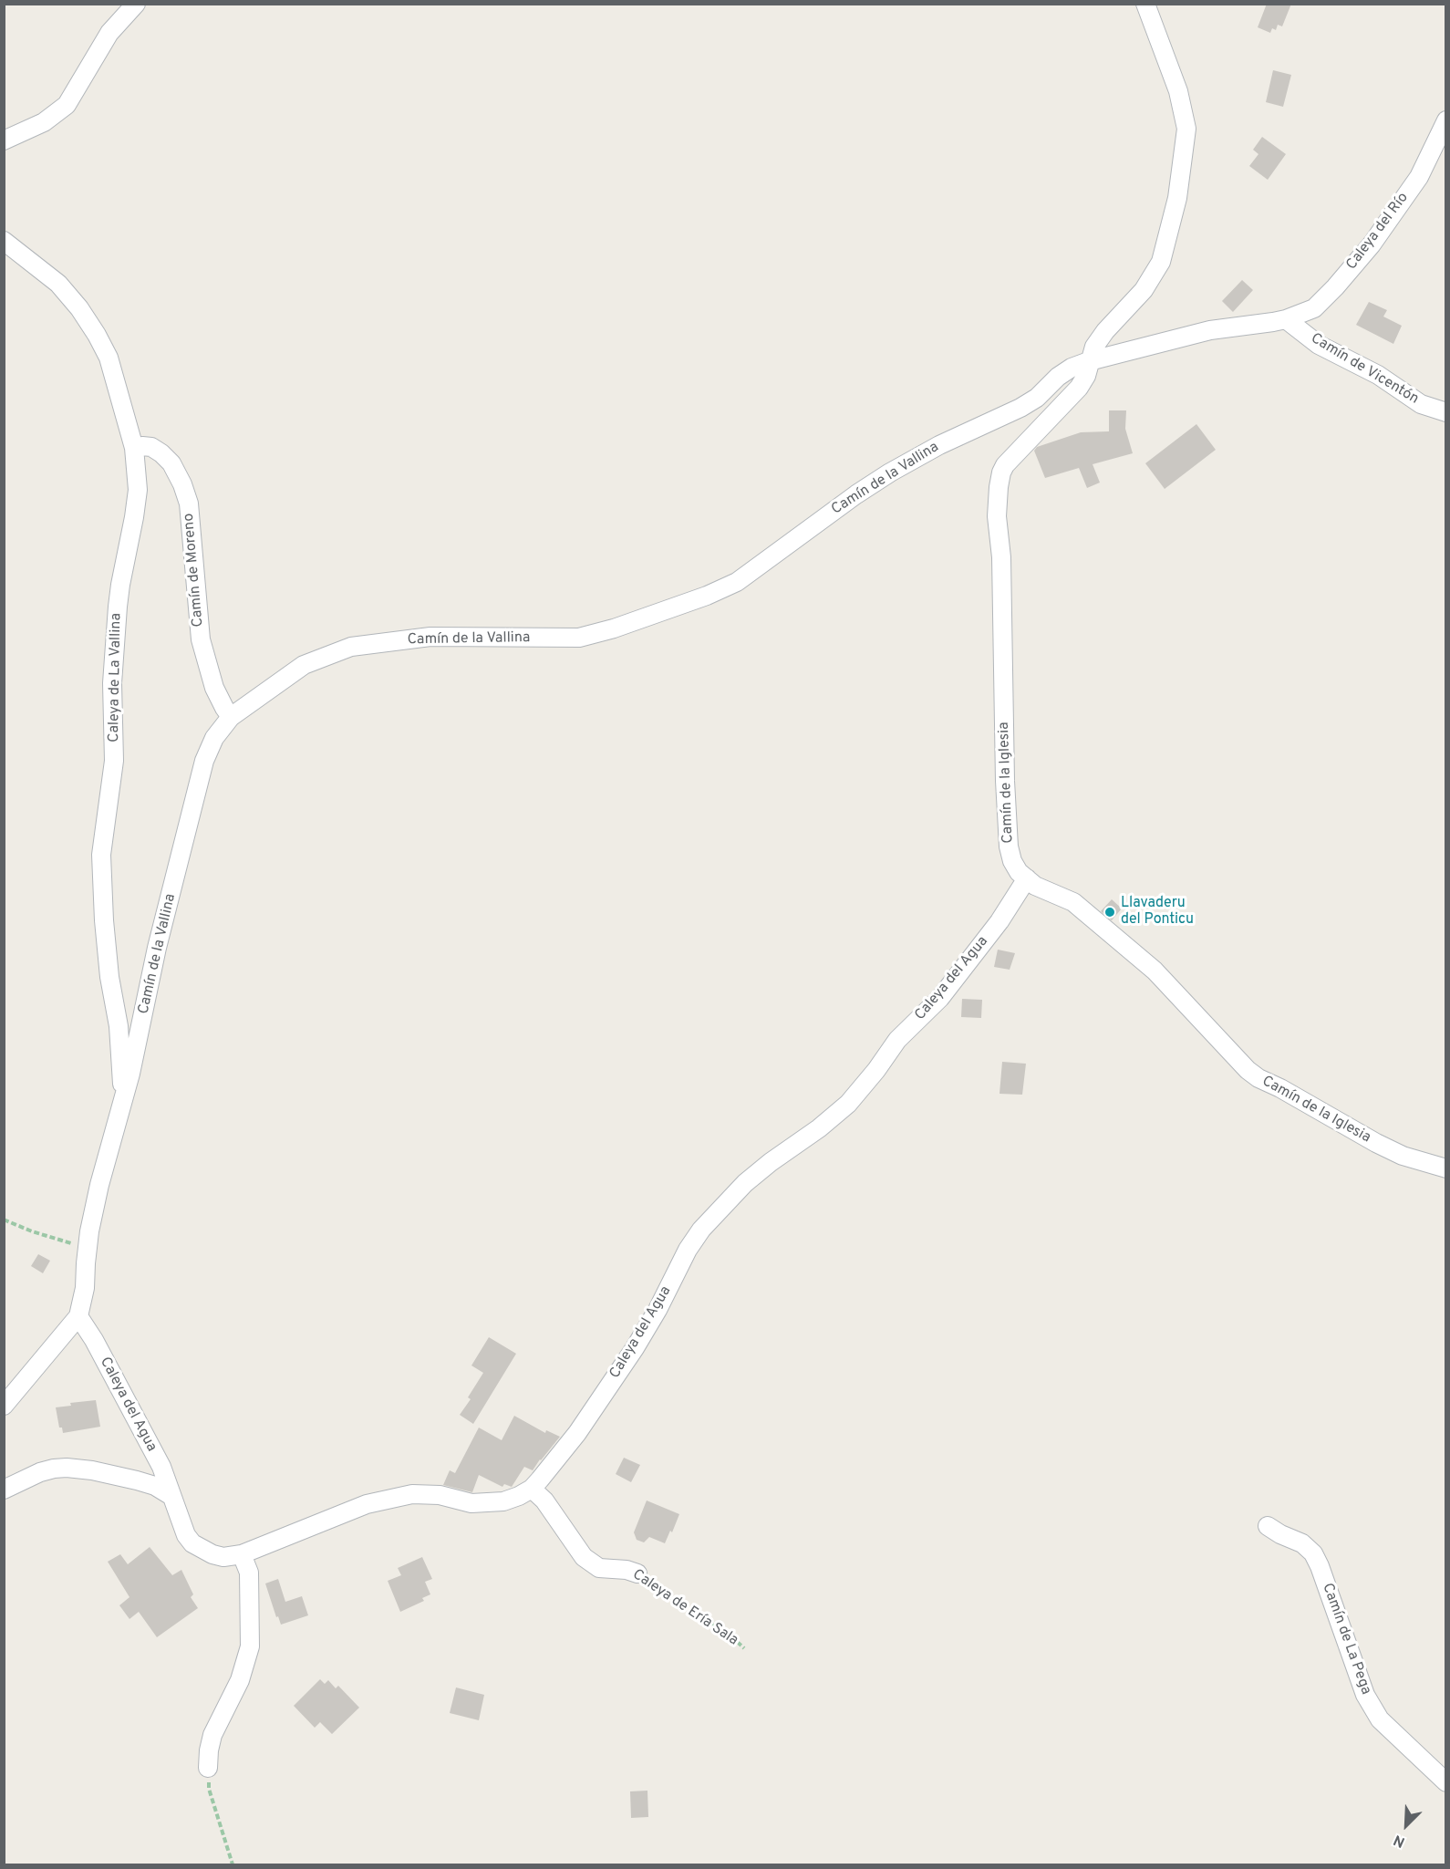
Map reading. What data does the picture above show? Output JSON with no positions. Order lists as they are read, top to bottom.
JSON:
{
  "streets": {
    "street": [
      "Caleya del Río",
      "Camín de Vicentón",
      "Camín de la Vallina",
      "Camín de Moreno",
      "Caleya de La Vallina",
      "Camín de la Iglesia",
      "Caleya del Agua",
      "Caleya de Ería Sala",
      "Camín de La Pega"
    ]
  },
  "crossings": [
    ["Caleya del Río", "Camín de Vicentón"],
    ["Caleya del Río", "Camín de la Vallina"],
    ["Camín de Vicentón", "Camín de la Vallina"],
    ["Camín de la Vallina", "Camín de Moreno"],
    ["Camín de la Vallina", "Caleya de La Vallina"],
    ["Camín de la Vallina", "Camín de la Iglesia"],
    ["Camín de la Vallina", "Caleya del Agua"],
    ["Camín de Moreno", "Caleya de La Vallina"],
    ["Camín de la Iglesia", "Caleya del Agua"],
    ["Caleya del Agua", "Caleya de Ería Sala"]
  ],
  "places": ["Llavaderu del Ponticu"],
  "north": "bottom left"
}
